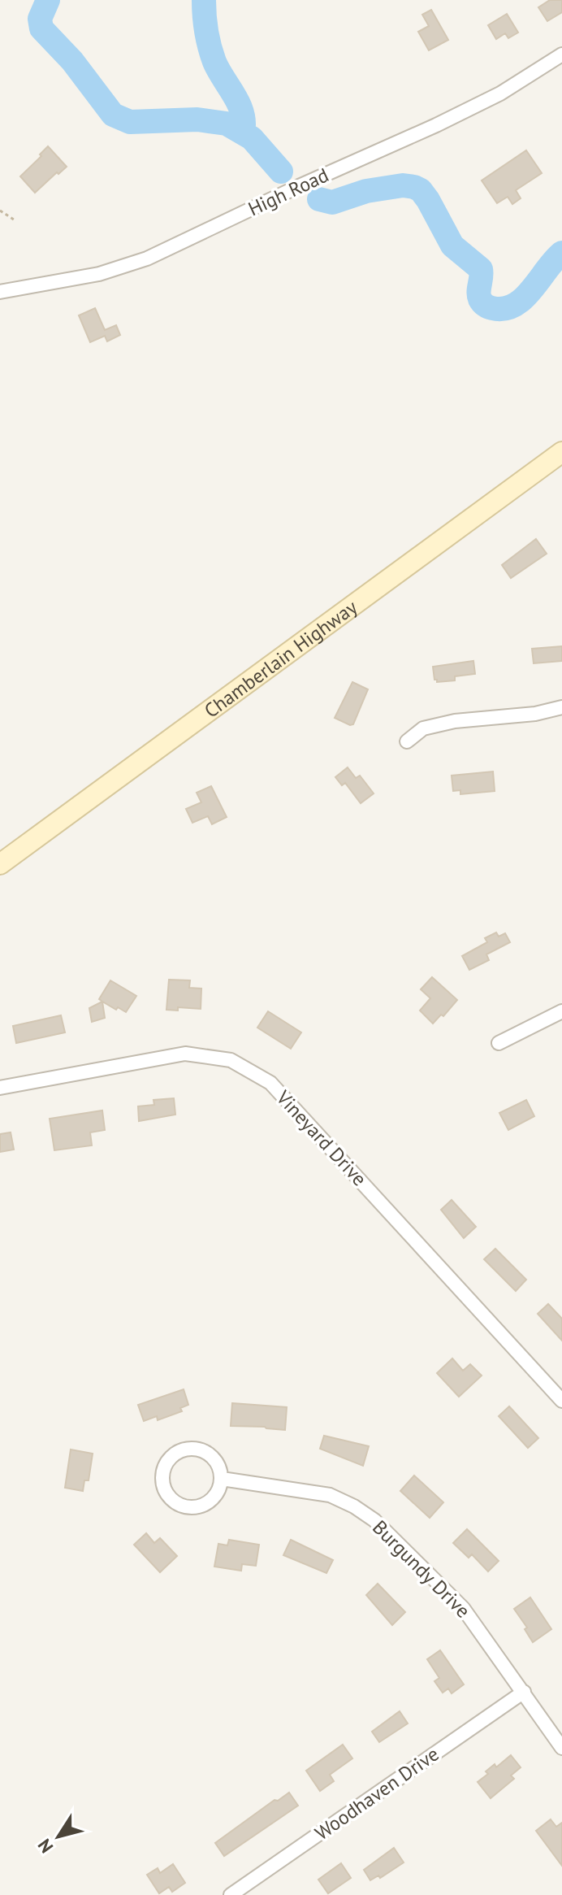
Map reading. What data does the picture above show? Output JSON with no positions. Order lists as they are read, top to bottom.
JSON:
{
  "streets": {
    "main road": ["Chamberlain Highway"],
    "street": [
      "High Road",
      "Vineyard Drive",
      "Burgundy Drive",
      "Woodhaven Drive"
    ]
  },
  "crossings": [
    ["Burgundy Drive", "Woodhaven Drive"]
  ],
  "north": "bottom left"
}
